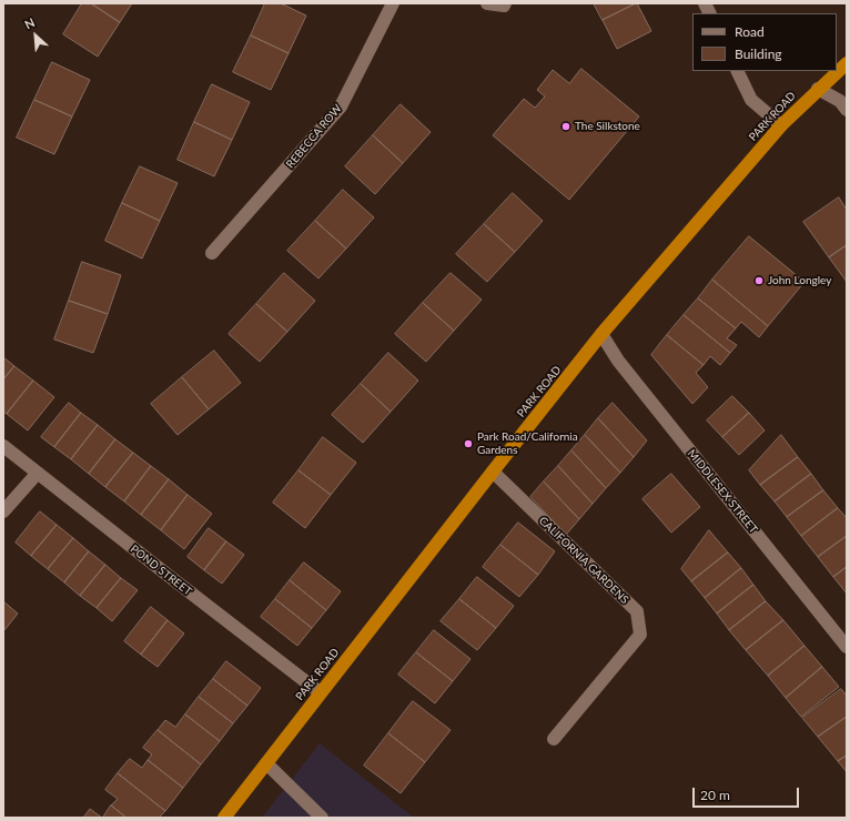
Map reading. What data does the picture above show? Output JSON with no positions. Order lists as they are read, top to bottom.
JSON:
{
  "streets": {
    "highway": ["PARK ROAD"],
    "street": [
      "REBECCA ROW",
      "MIDDLESEX STREET",
      "CALIFORNIA GARDENS",
      "POND STREET"
    ]
  },
  "crossings": [
    ["PARK ROAD", "MIDDLESEX STREET"],
    ["PARK ROAD", "CALIFORNIA GARDENS"],
    ["PARK ROAD", "POND STREET"]
  ],
  "places": ["The Silkstone", "John Longley", "Park Road/California Gardens"],
  "legend": ["Road", "Building"],
  "scale_bar": "20 m",
  "north": "top left"
}
